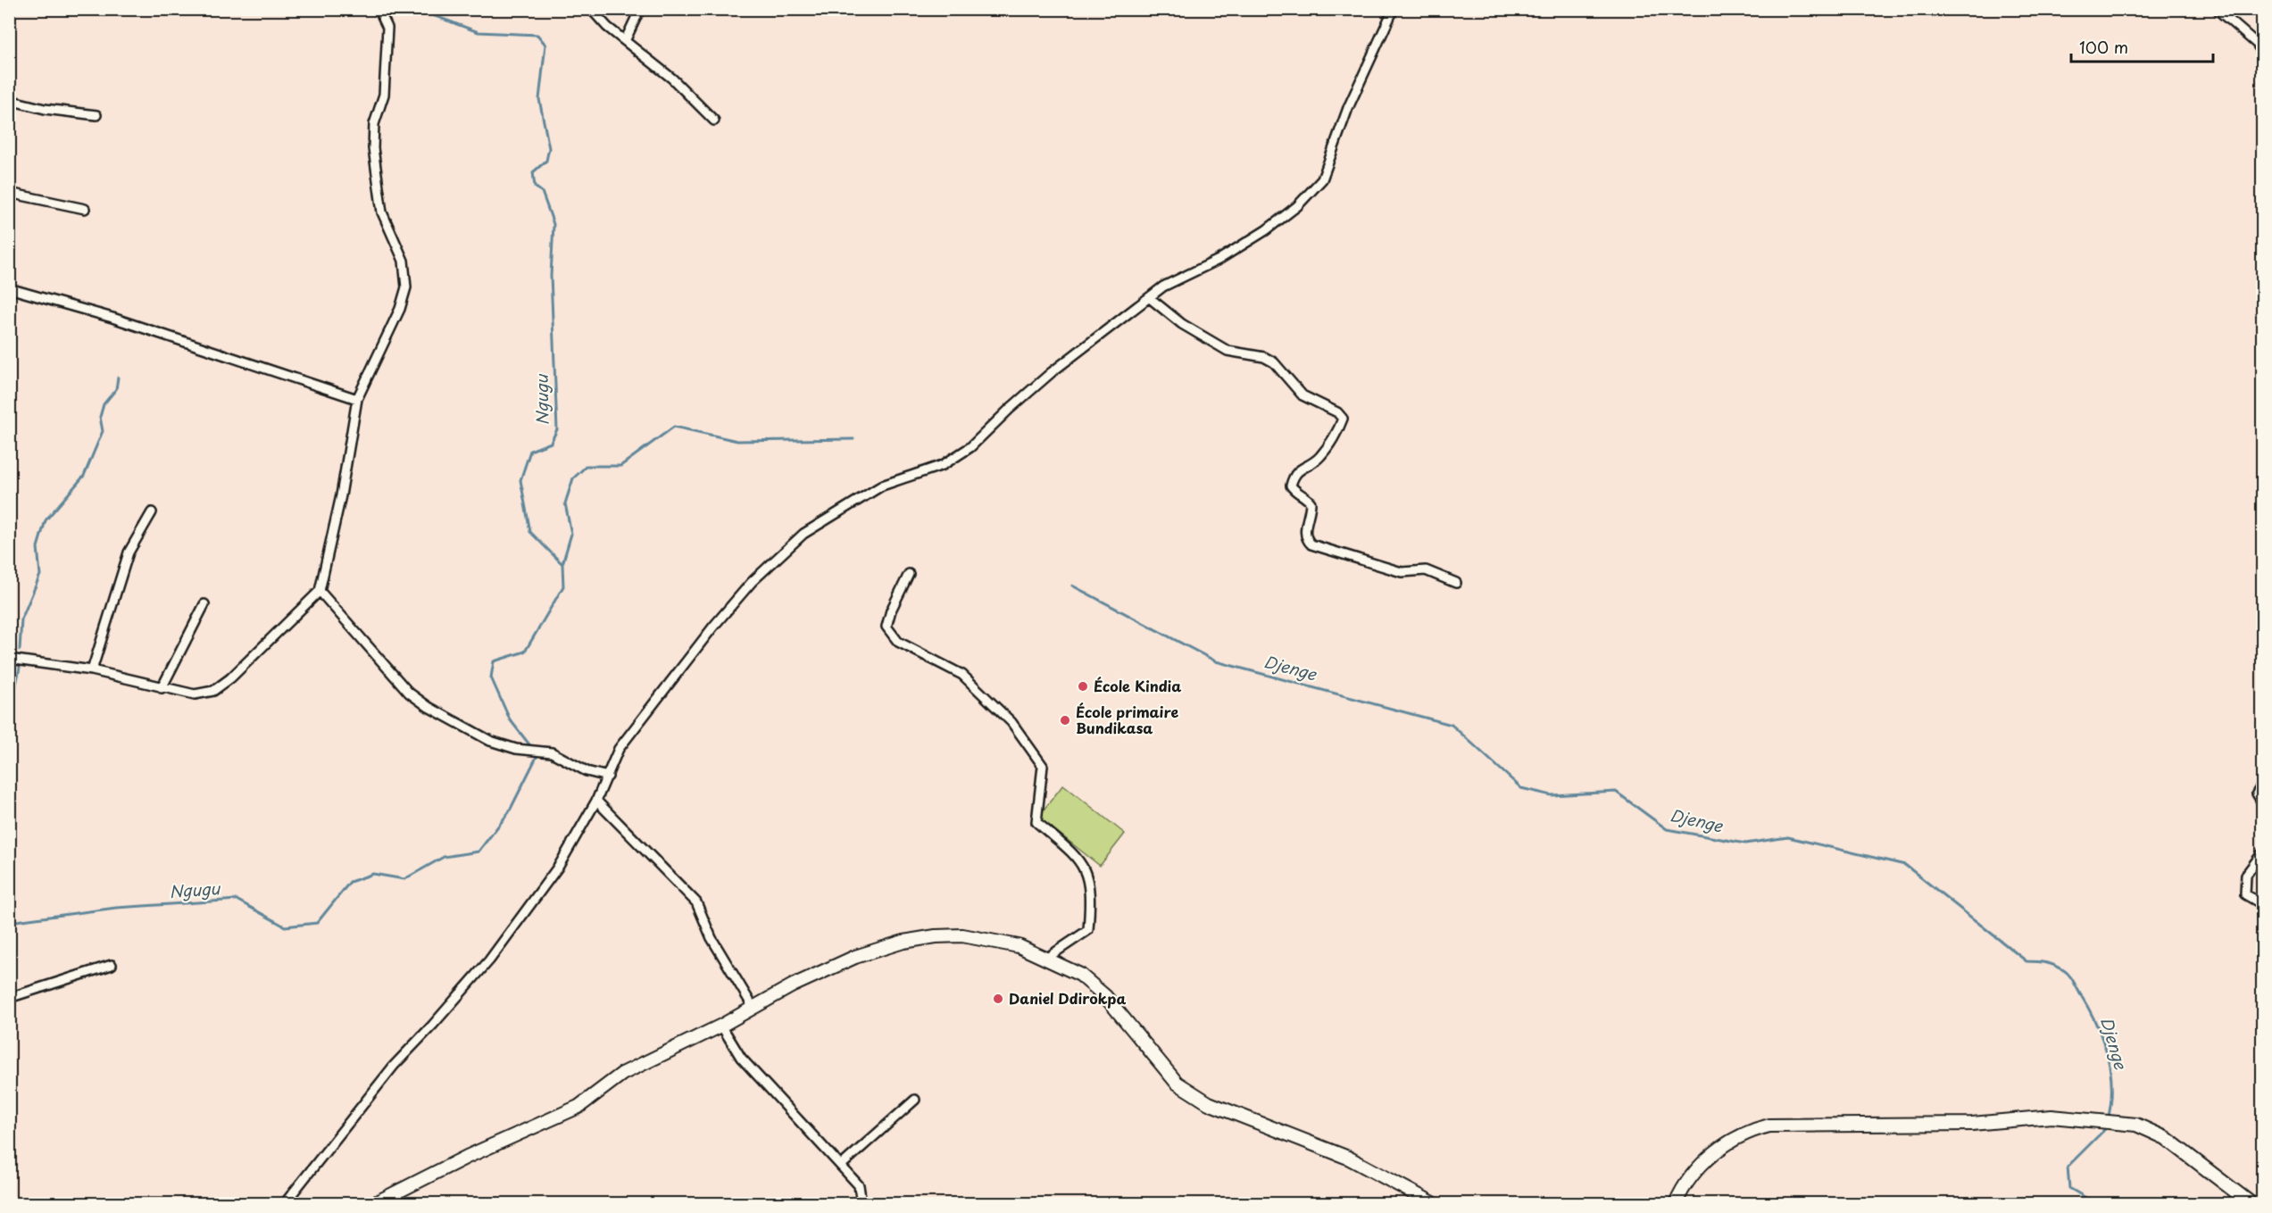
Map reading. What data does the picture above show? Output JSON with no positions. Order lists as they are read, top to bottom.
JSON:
{
  "water": ["Ngugu", "Djenge"],
  "places": ["École Kindia", "École primaire Bundikasa", "Daniel Ddirokpa"],
  "scale_bar": "100 m"
}
